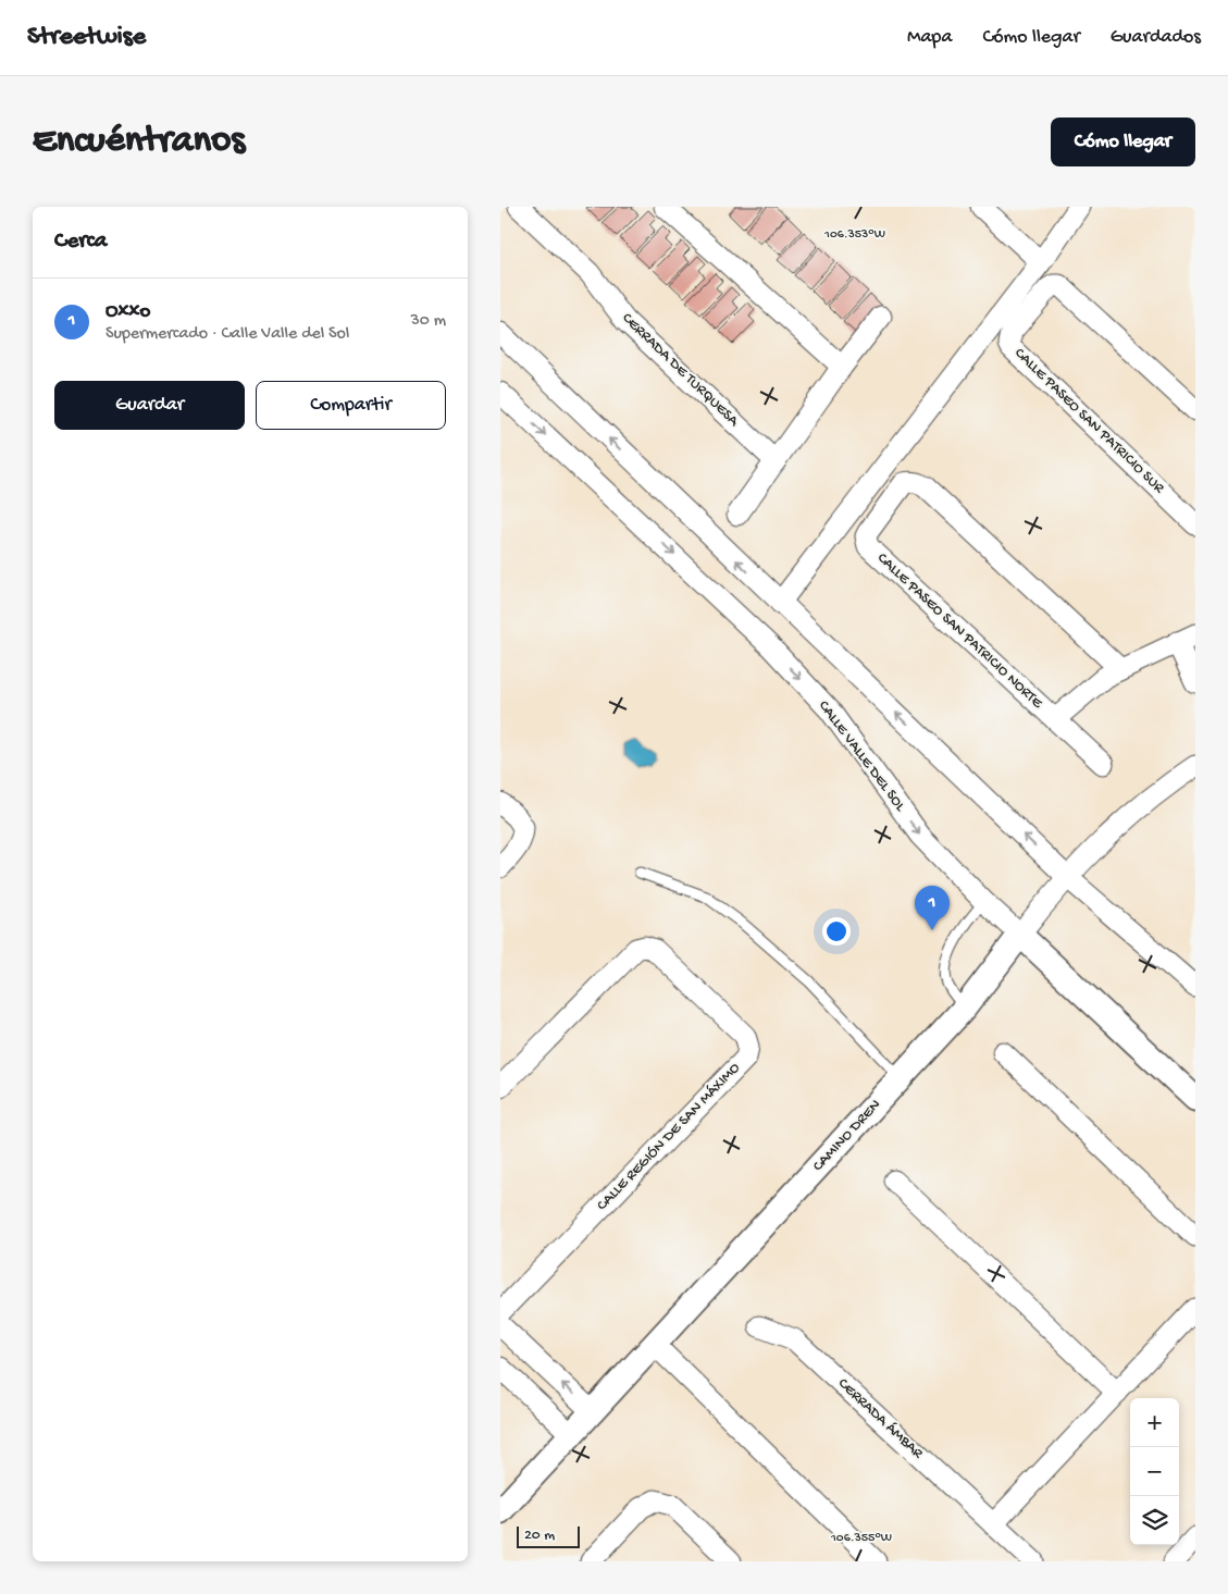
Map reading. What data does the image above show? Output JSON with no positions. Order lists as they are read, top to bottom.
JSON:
{
  "streets": {
    "street": [
      "CERRADA DE TURQUESA",
      "CALLE PASEO SAN PATRICIO SUR",
      "CALLE PASEO SAN PATRICIO NORTE",
      "CALLE VALLE DEL SOL",
      "CAMINO DREN",
      "CALLE REGIÓN DE SAN MÁXIMO",
      "CERRADA ÁMBAR"
    ]
  },
  "crossings": [
    ["CALLE VALLE DEL SOL", "CAMINO DREN"]
  ],
  "scale_bar": "20 m",
  "page": {
    "header": "Streetwise",
    "nav": ["Mapa", "Cómo llegar", "Guardados"],
    "buttons": [
      "Cómo llegar",
      ["Guardar", "Compartir"]
    ],
    "title": "Encuéntranos",
    "heading": "Cerca",
    "list": [
      {
        "mark": "1",
        "name": "Oxxo",
        "note": "Supermercado · Calle Valle del Sol",
        "value": "30 m"
      }
    ],
    "pins": "1",
    "map_buttons": ["+", "−"],
    "scale": "20 m"
  },
  "coordinates": ["106.353°W", "106.355°W"]
}
